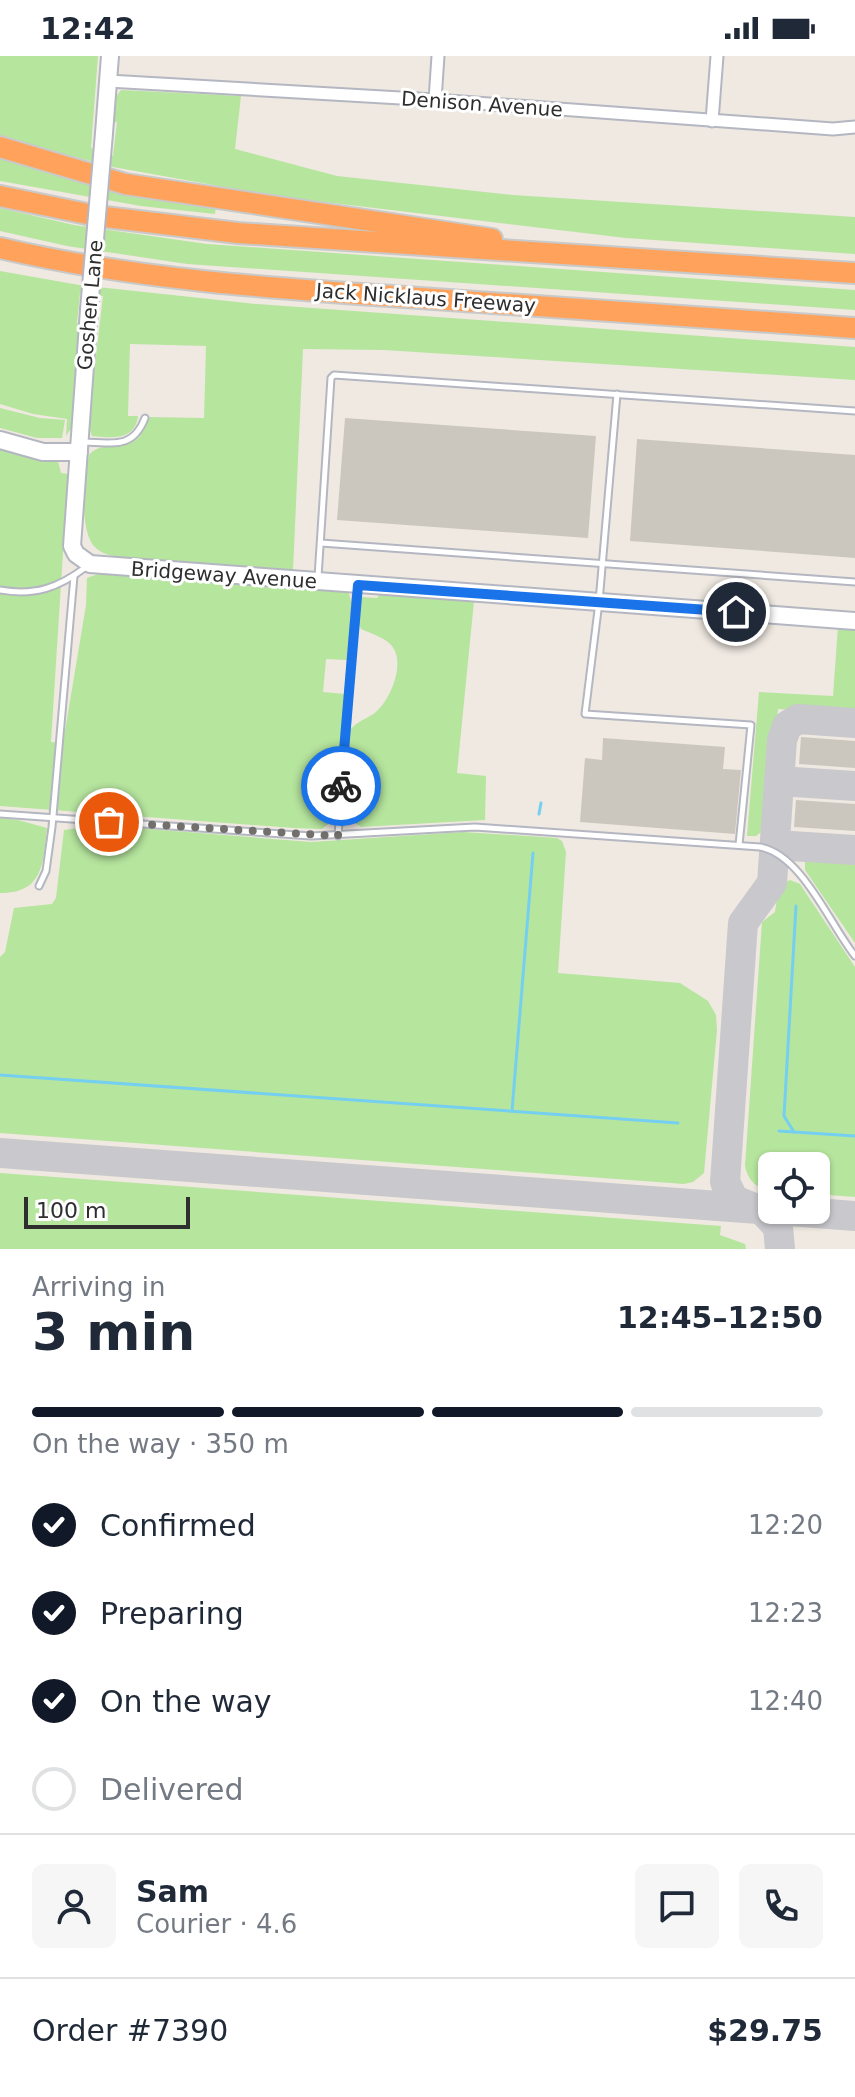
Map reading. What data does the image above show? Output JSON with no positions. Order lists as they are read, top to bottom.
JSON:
{
  "streets": {
    "highway": ["Jack Nicklaus Freeway"],
    "street": ["Denison Avenue", "Goshen Lane", "Bridgeway Avenue"]
  },
  "crossings": [
    ["Denison Avenue", "Goshen Lane"],
    ["Goshen Lane", "Bridgeway Avenue"]
  ],
  "scale_bar": "100 m",
  "page": {
    "status": "12:42",
    "scale": "100 m",
    "heading": ["3 min", "Arriving in", "12:45–12:50"],
    "panel": [
      "Sam",
      "Courier · 4.6",
      "Order #7390",
      "$29.75"
    ],
    "bar": "On the way · 350 m",
    "list": [
      ["Confirmed", "12:20"],
      ["Preparing", "12:23"],
      ["On the way", "12:40"],
      "Delivered"
    ]
  }
}
